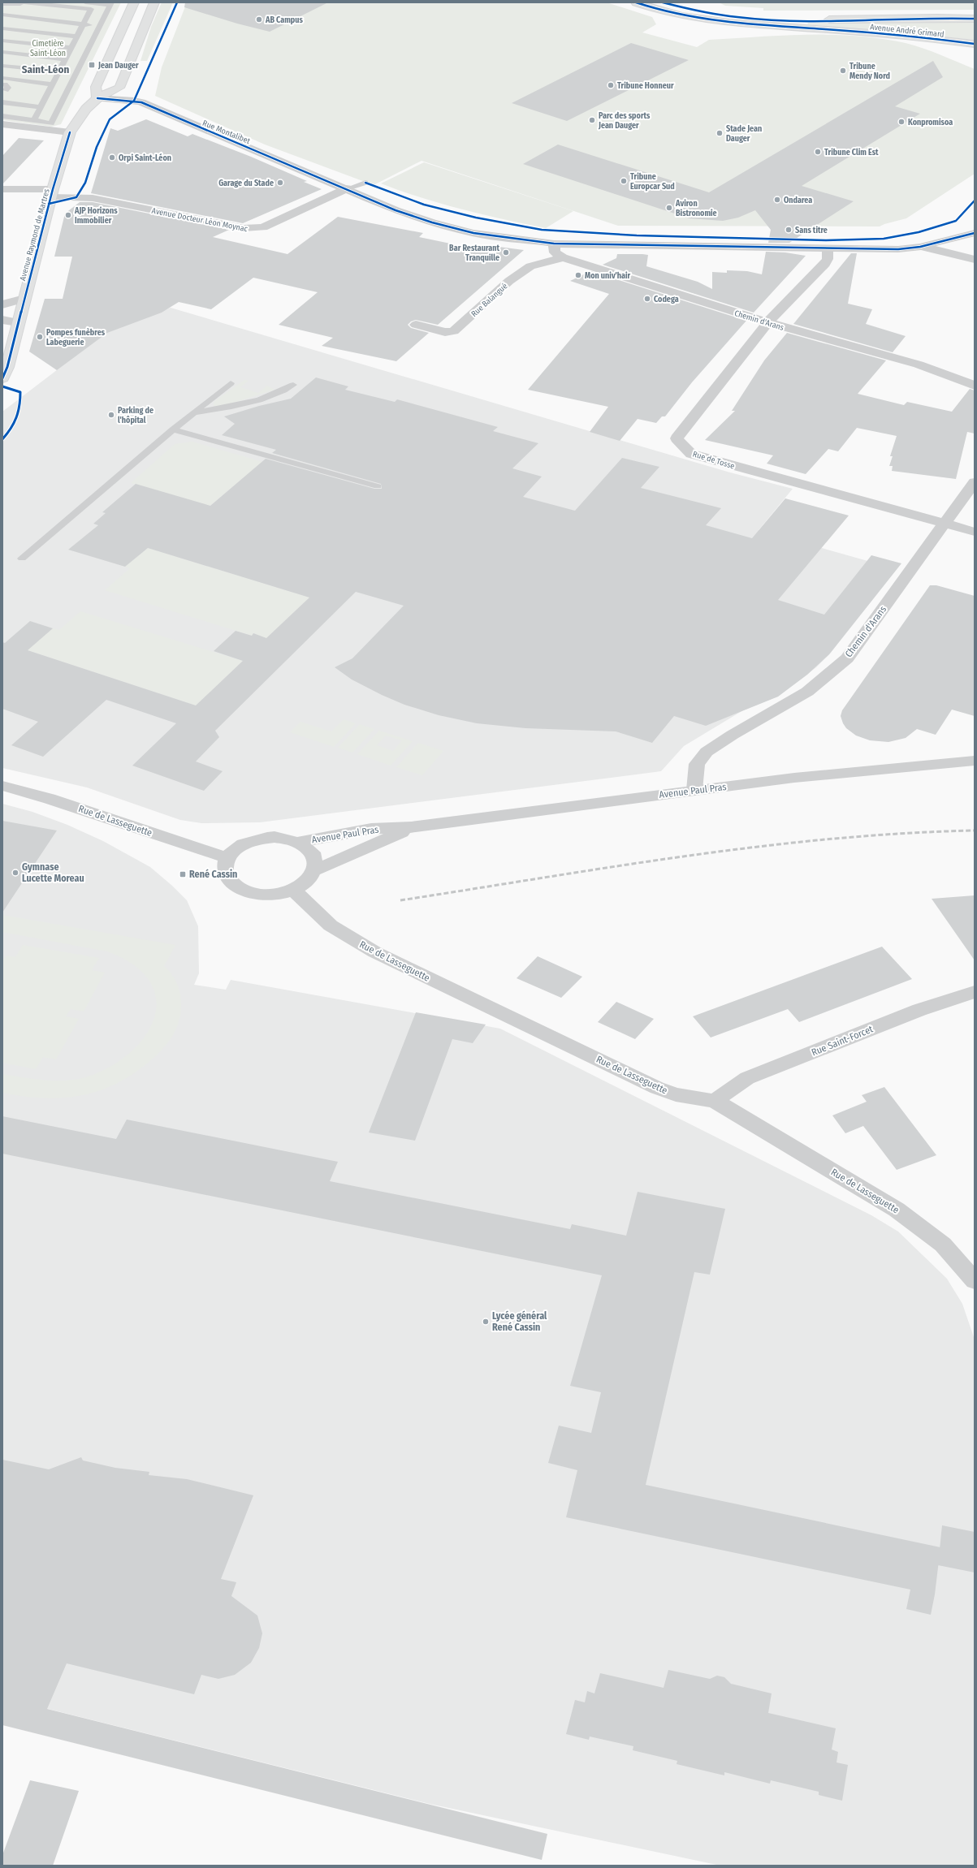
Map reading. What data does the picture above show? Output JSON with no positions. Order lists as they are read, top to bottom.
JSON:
{
  "streets": {
    "main road": ["Avenue André Grimard", "Avenue Raymond de Martres"],
    "street": [
      "Rue Montalibet",
      "Avenue Docteur Léon Moynac",
      "Rue Balangué",
      "Chemin d'Arans",
      "Rue de Tosse",
      "Avenue Paul Pras",
      "Rue de Lasseguette",
      "Rue Saint-Forcet"
    ]
  },
  "crossings": [
    ["Rue Montalibet", "Avenue Docteur Léon Moynac"],
    ["Rue Montalibet", "Avenue Raymond de Martres"],
    ["Avenue Docteur Léon Moynac", "Avenue Raymond de Martres"],
    ["Rue Balangué", "Chemin d'Arans"],
    ["Chemin d'Arans", "Rue de Tosse"],
    ["Chemin d'Arans", "Avenue Paul Pras"],
    ["Avenue Paul Pras", "Rue de Lasseguette"],
    ["Rue de Lasseguette", "Rue Saint-Forcet"]
  ],
  "districts": ["Saint-Léon"],
  "parks": ["Cimetière Saint-Léon"],
  "places": {
    "other": [
      "AB Campus",
      "Tribune Mendy Nord",
      "Tribune Honneur",
      "Parc des sports Jean Dauger",
      "Konpromisoa",
      "Stade Jean Dauger",
      "Tribune Clim Est",
      "Orpi Saint-Léon",
      "Tribune Europcar Sud",
      "Garage du Stade",
      "Ondarea",
      "Aviron Bistronomie",
      "AJP Horizons Immobilier",
      "Sans titre",
      "Bar Restaurant Tranquille",
      "Mon univ'hair",
      "Codega",
      "Pompes funèbres Labeguerie",
      "Parking de l'hôpital",
      "Gymnase Lucette Moreau",
      "Lycée général René Cassin"
    ],
    "transit": ["Jean Dauger", "René Cassin"]
  }
}
